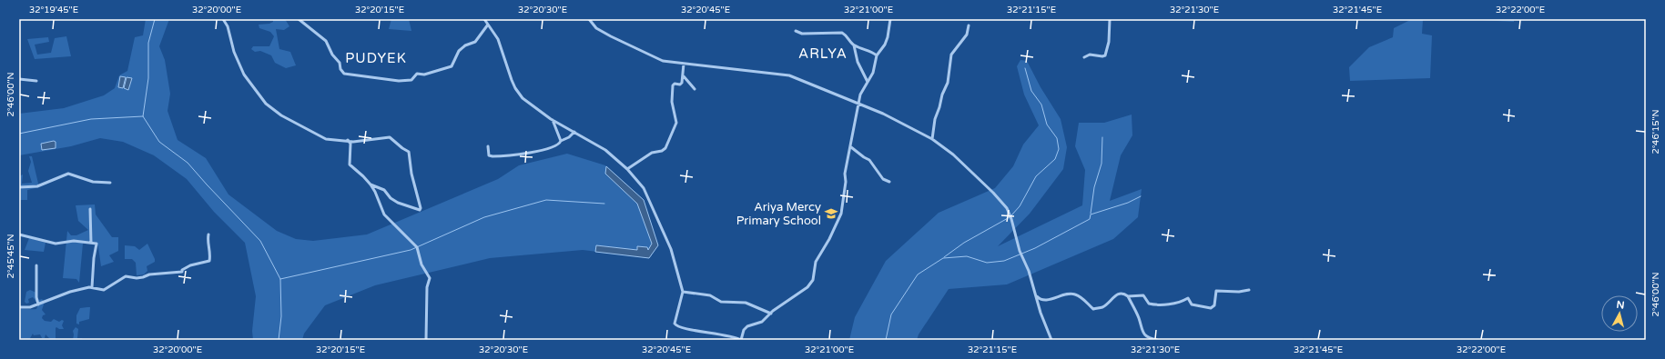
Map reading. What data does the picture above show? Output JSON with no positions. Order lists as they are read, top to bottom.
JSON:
{
  "districts": ["ARLYA", "PUDYEK"],
  "places": {
    "school or university": ["Ariya Mercy Primary School"]
  },
  "north": "top",
  "coordinates": [
    "32°19'45\"E",
    "32°20'00\"E",
    "32°20'15\"E",
    "32°20'30\"E",
    "32°20'45\"E",
    "32°21'00\"E",
    "32°21'15\"E",
    "32°21'30\"E",
    "32°21'45\"E",
    "32°22'00\"E",
    "2°46'00\"N",
    "2°46'15\"N",
    "2°45'45\"N"
  ]
}
